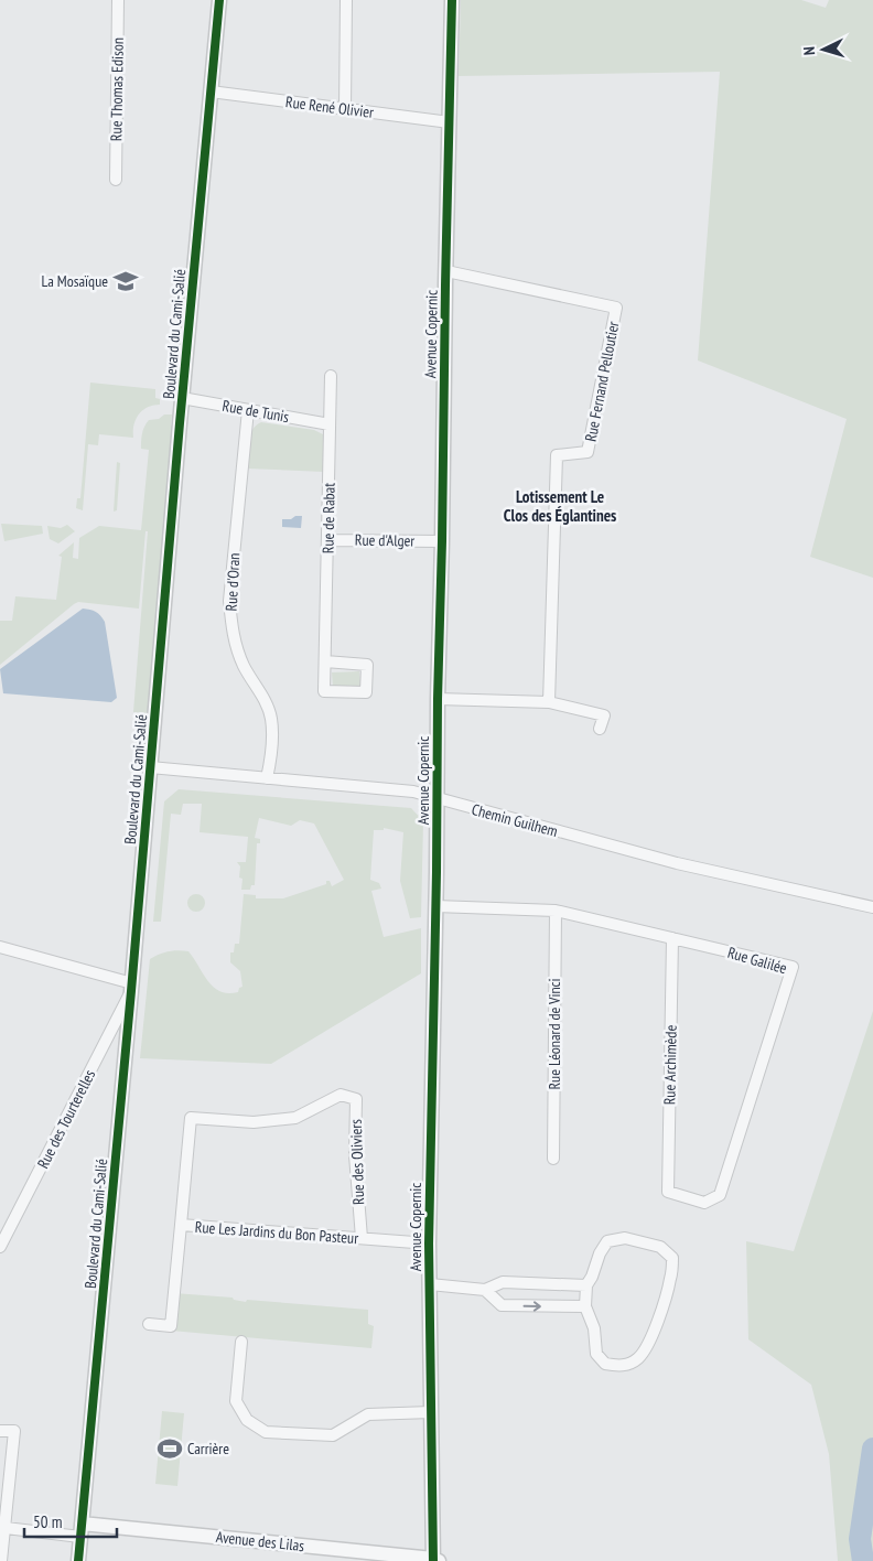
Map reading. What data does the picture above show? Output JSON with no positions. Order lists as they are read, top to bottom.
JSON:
{
  "streets": {
    "street": [
      "Rue Thomas Edison",
      "Rue René Olivier",
      "Boulevard du Cami-Salié",
      "Avenue Copernic",
      "Rue Fernand Pelloutier",
      "Rue de Tunis",
      "Rue de Rabat",
      "Rue d'Alger",
      "Rue d'Oran",
      "Chemin Guilhem",
      "Rue Galilée",
      "Rue Léonard de Vinci",
      "Rue Archimède",
      "Rue des Tourterelles",
      "Rue des Oliviers",
      "Rue Les Jardins du Bon Pasteur",
      "Avenue des Lilas"
    ]
  },
  "crossings": [
    ["Rue René Olivier", "Boulevard du Cami-Salié"],
    ["Rue René Olivier", "Avenue Copernic"],
    ["Boulevard du Cami-Salié", "Rue de Tunis"],
    ["Boulevard du Cami-Salié", "Chemin Guilhem"],
    ["Boulevard du Cami-Salié", "Rue des Tourterelles"],
    ["Boulevard du Cami-Salié", "Avenue des Lilas"],
    ["Avenue Copernic", "Rue Fernand Pelloutier"],
    ["Avenue Copernic", "Rue d'Alger"],
    ["Avenue Copernic", "Chemin Guilhem"],
    ["Avenue Copernic", "Rue Galilée"],
    ["Avenue Copernic", "Rue Les Jardins du Bon Pasteur"],
    ["Avenue Copernic", "Avenue des Lilas"],
    ["Rue de Tunis", "Rue de Rabat"],
    ["Rue de Tunis", "Rue d'Oran"],
    ["Rue de Rabat", "Rue d'Alger"],
    ["Rue d'Oran", "Chemin Guilhem"],
    ["Rue Galilée", "Rue Léonard de Vinci"],
    ["Rue Galilée", "Rue Archimède"],
    ["Rue des Oliviers", "Rue Les Jardins du Bon Pasteur"]
  ],
  "districts": ["Lotissement Le Clos des Églantines"],
  "places": {
    "school or university": ["La Mosaïque"],
    "sports": ["Carrière"]
  },
  "scale_bar": "50 m",
  "north": "left"
}
